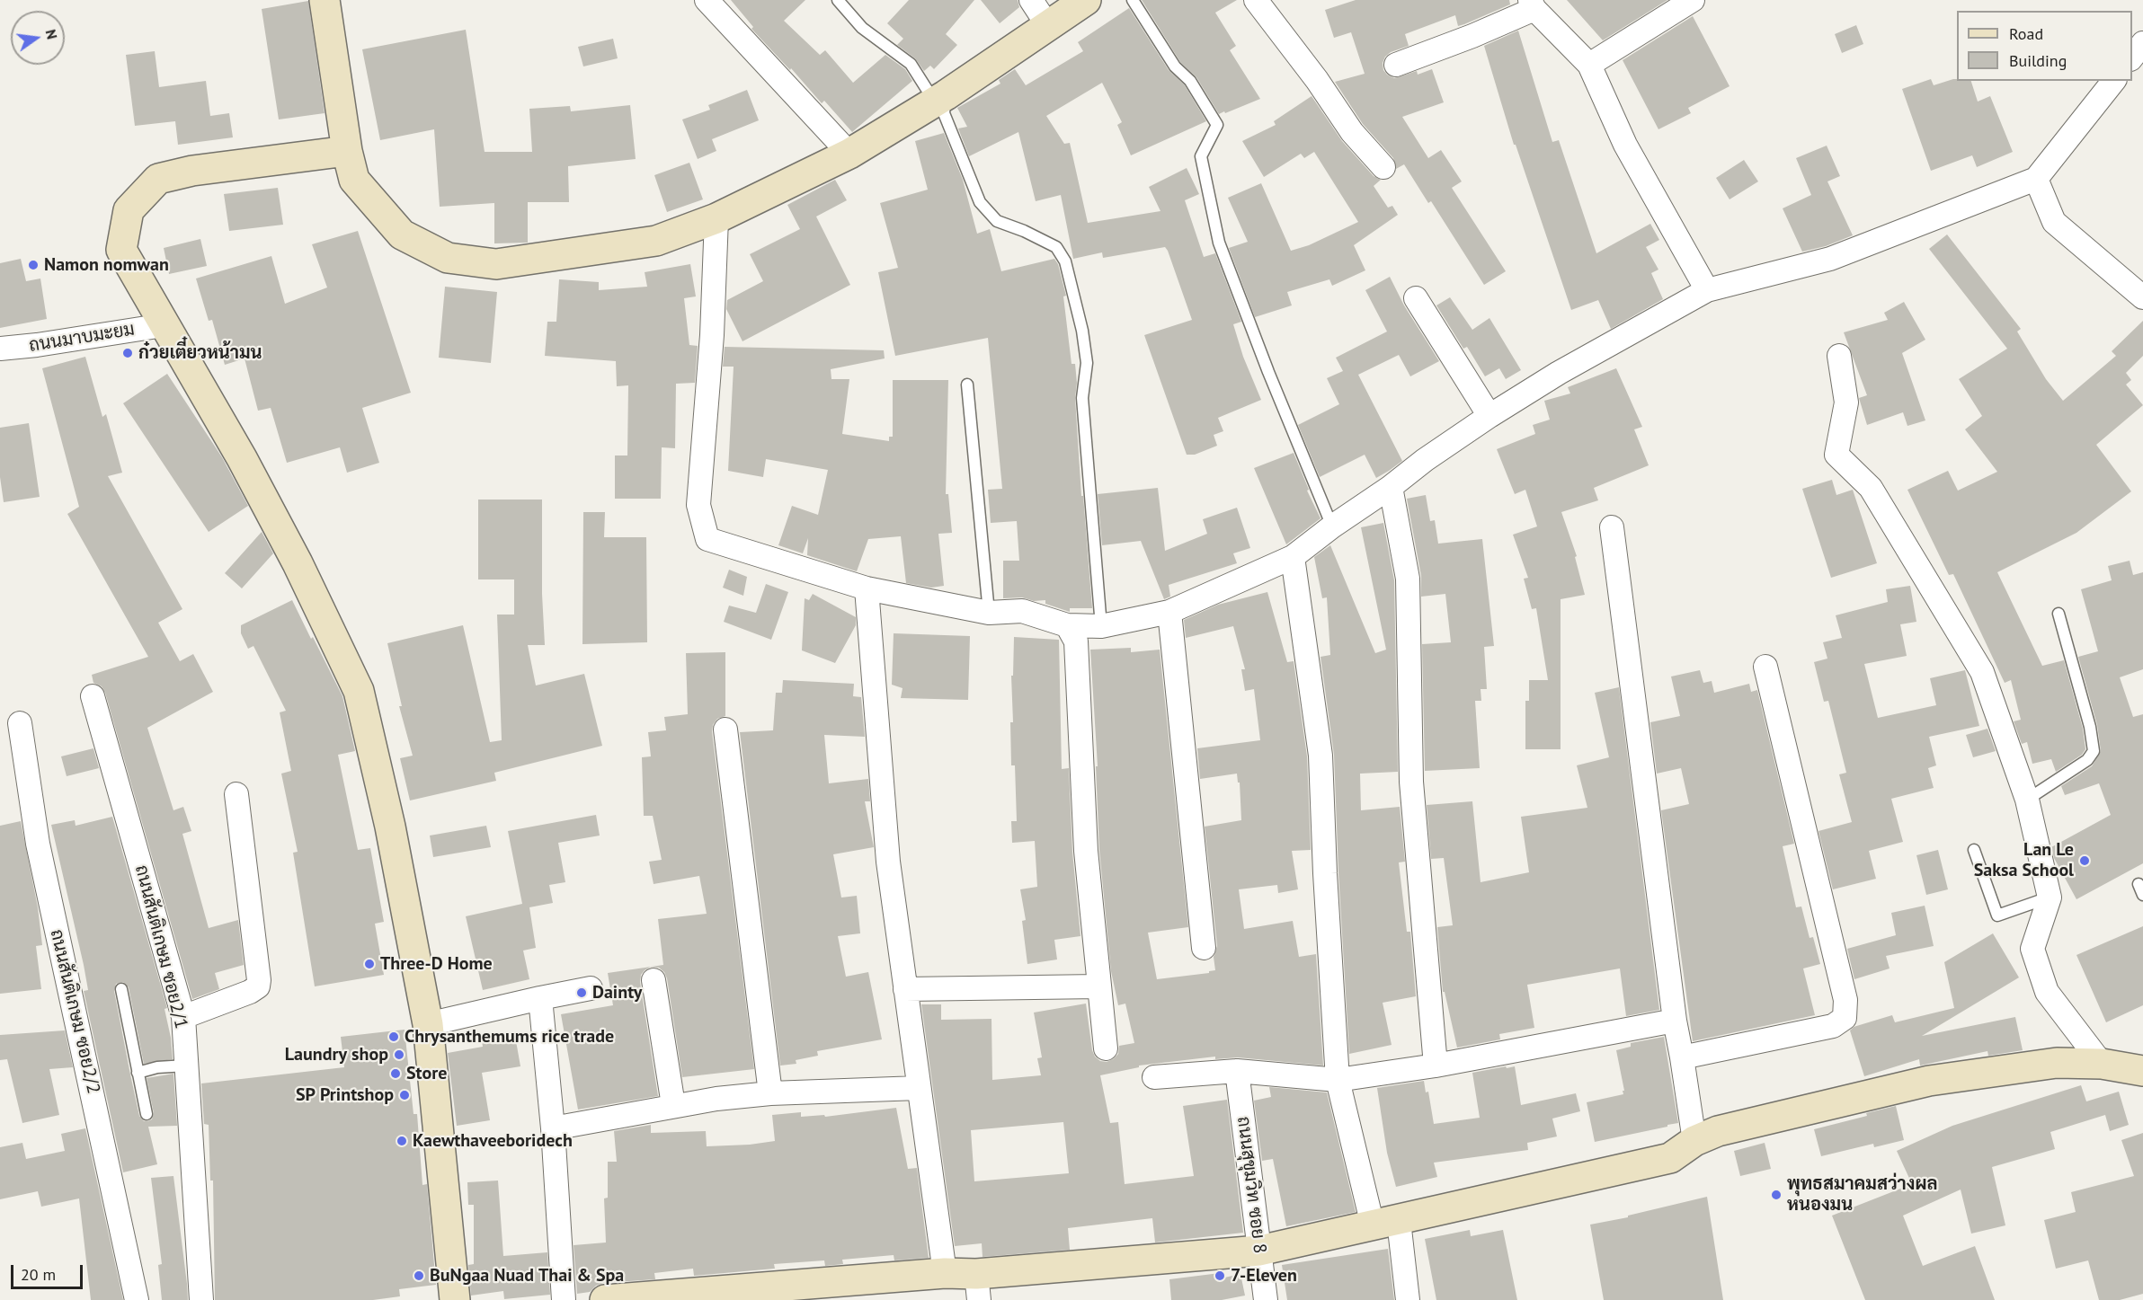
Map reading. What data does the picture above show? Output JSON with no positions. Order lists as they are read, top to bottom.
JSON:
{
  "streets": {
    "street": [
      "ถนนมาบมะยม",
      "ถนนสันติเกษม ซอย2/1",
      "ถนนสันติเกษม ซอย2/2",
      "ถนนสุขุมวิท ซอย 8"
    ]
  },
  "places": [
    "Namon nomwan",
    "ก๋วยเตี๋ยวหน้ามน",
    "Lan Le Saksa School",
    "Three-D Home",
    "Dainty",
    "Chrysanthemums rice trade",
    "Laundry shop",
    "Store",
    "SP Printshop",
    "Kaewthaveeboridech",
    "พุทธสมาคมสว่างผล หนองมน",
    "BuNgaa Nuad Thai & Spa",
    "7-Eleven"
  ],
  "legend": ["Road", "Building"],
  "scale_bar": "20 m",
  "north": "right"
}
